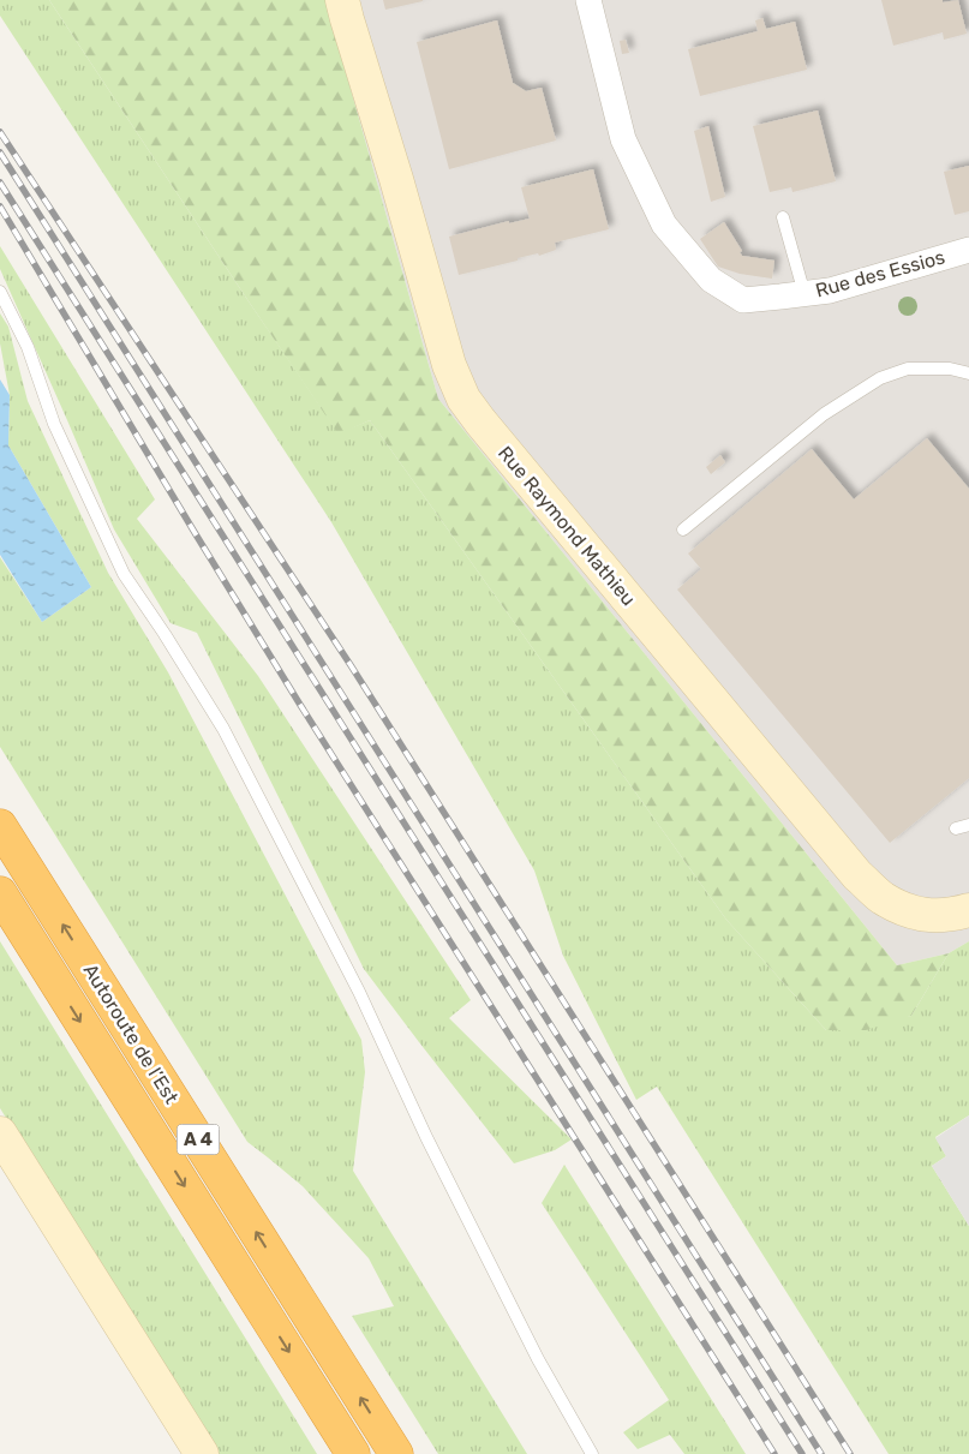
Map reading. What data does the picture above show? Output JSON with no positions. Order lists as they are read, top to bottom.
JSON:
{
  "streets": {
    "highway": ["Autoroute de l’Est", "A 4"],
    "street": ["Rue des Essios", "Rue Raymond Mathieu"]
  }
}
